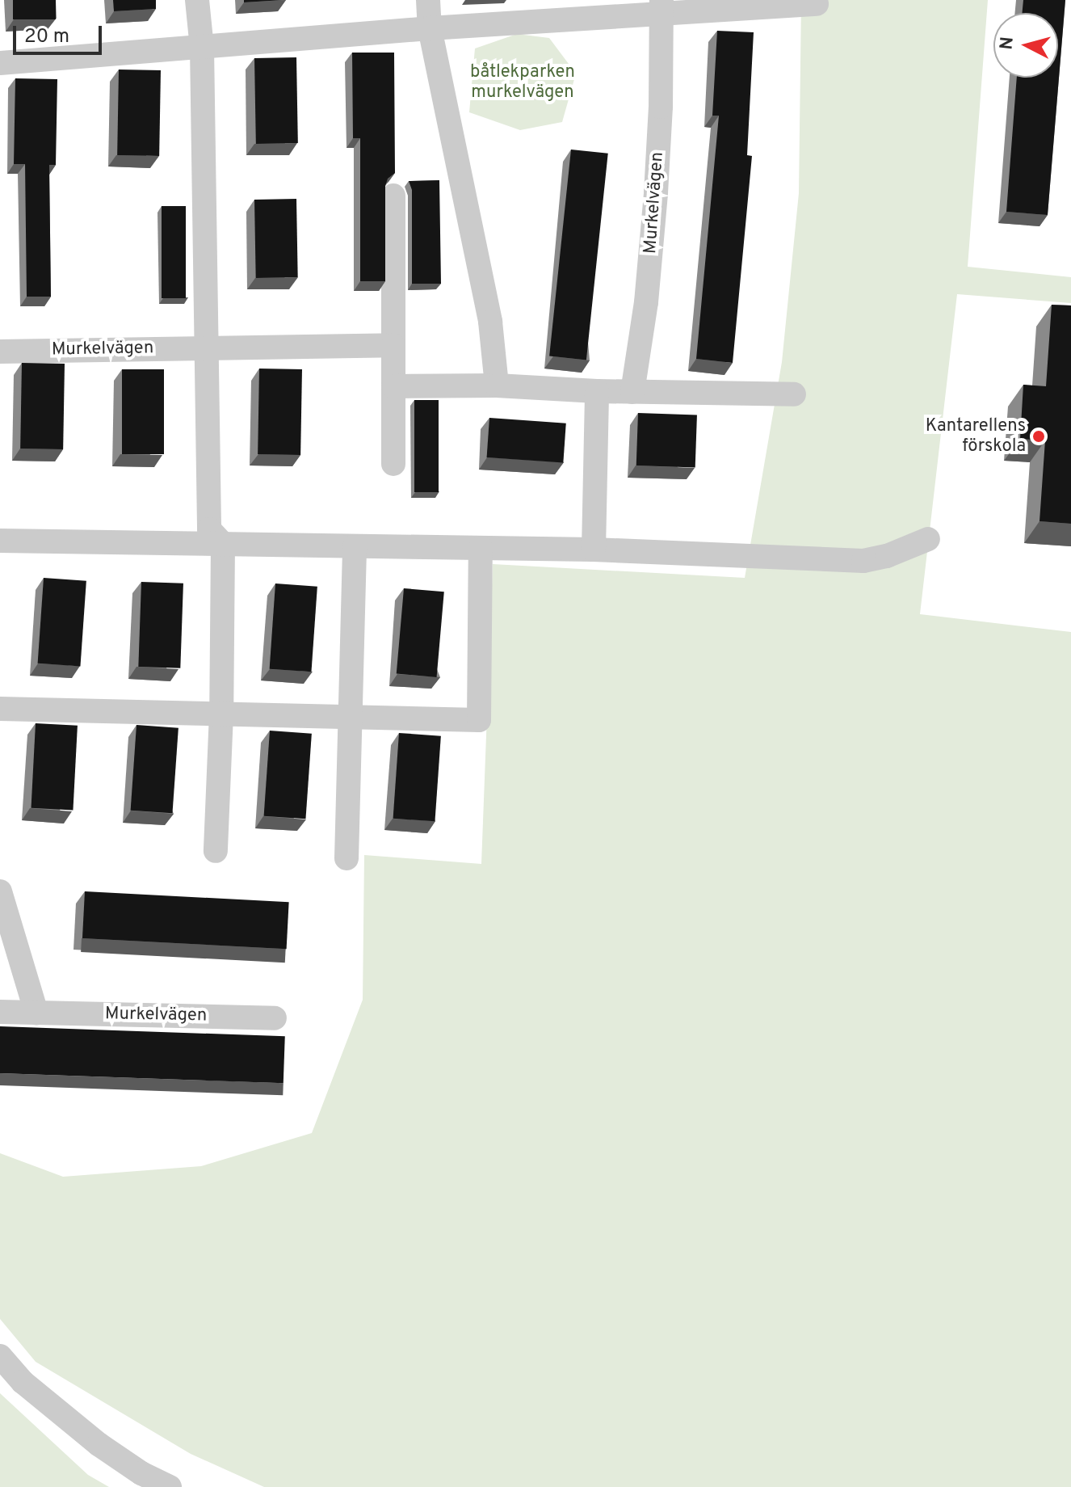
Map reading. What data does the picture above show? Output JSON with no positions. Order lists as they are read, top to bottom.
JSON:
{
  "streets": {
    "street": ["Murkelvägen"]
  },
  "parks": ["båtlekparken murkelvägen"],
  "places": ["Kantarellens förskola"],
  "scale_bar": "20 m",
  "north": "left"
}
